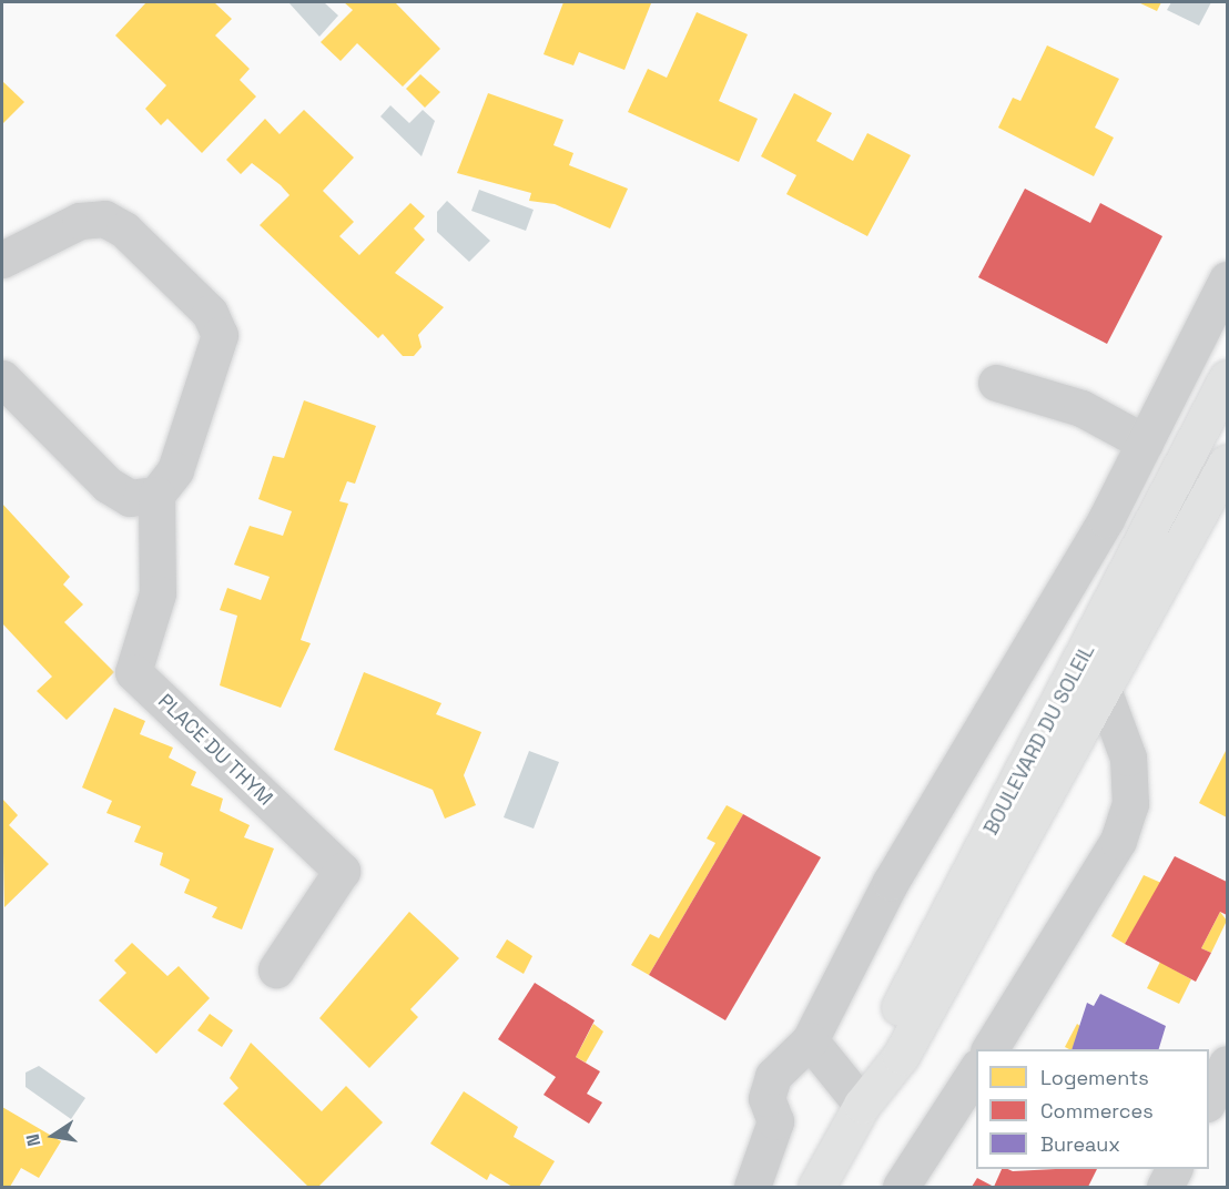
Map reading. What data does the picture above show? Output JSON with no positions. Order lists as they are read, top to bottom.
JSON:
{
  "streets": {
    "main road": ["BOULEVARD DU SOLEIL"],
    "street": ["PLACE DU THYM"]
  },
  "legend": ["Logements", "Commerces", "Bureaux"],
  "north": "left"
}
